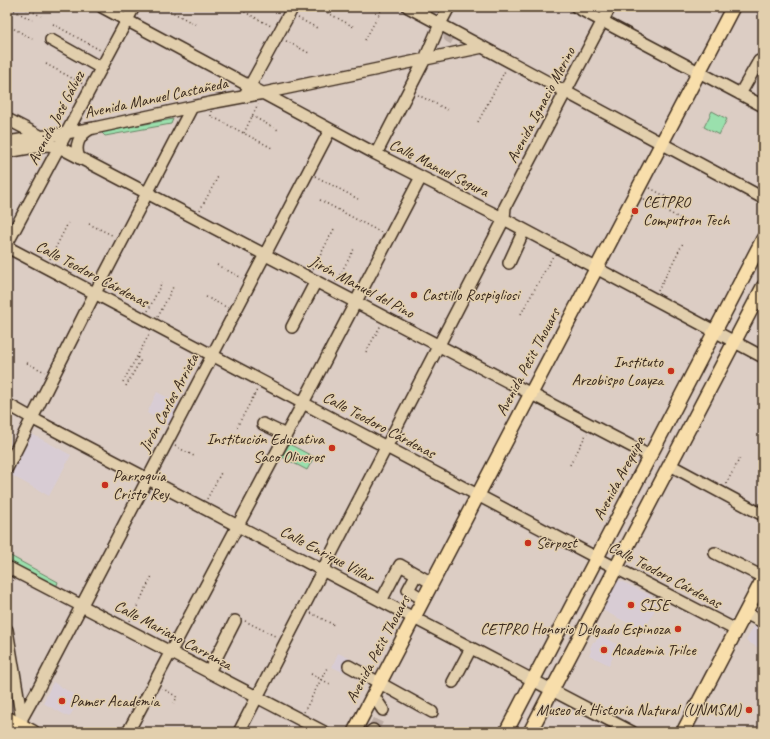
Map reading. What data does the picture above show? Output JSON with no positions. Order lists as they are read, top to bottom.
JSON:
{
  "streets": {
    "main road": ["Avenida Petit Thouars", "Avenida Arequipa"],
    "street": [
      "Avenida Manuel Castañeda",
      "Avenida Ignacio Merino",
      "Avenida José Gálvez",
      "Calle Manuel Segura",
      "Calle Teodoro Cárdenas",
      "Jirón Manuel del Pino",
      "Jirón Carlos Arrieta",
      "Calle Enrique Villar",
      "Calle Mariano Carranza"
    ]
  },
  "crossings": [
    ["Avenida Manuel Castañeda", "Avenida José Gálvez"],
    ["Avenida Manuel Castañeda", "Calle Manuel Segura"],
    ["Avenida Ignacio Merino", "Calle Manuel Segura"],
    ["Avenida Ignacio Merino", "Calle Teodoro Cárdenas"],
    ["Avenida Ignacio Merino", "Jirón Manuel del Pino"],
    ["Avenida Ignacio Merino", "Calle Enrique Villar"],
    ["Avenida Ignacio Merino", "Calle Mariano Carranza"],
    ["Avenida José Gálvez", "Calle Manuel Segura"],
    ["Avenida José Gálvez", "Calle Teodoro Cárdenas"],
    ["Avenida José Gálvez", "Jirón Manuel del Pino"],
    ["Calle Manuel Segura", "Avenida Petit Thouars"],
    ["Calle Manuel Segura", "Jirón Carlos Arrieta"],
    ["Calle Manuel Segura", "Avenida Arequipa"],
    ["Calle Teodoro Cárdenas", "Avenida Petit Thouars"],
    ["Calle Teodoro Cárdenas", "Jirón Carlos Arrieta"],
    ["Calle Teodoro Cárdenas", "Avenida Arequipa"],
    ["Jirón Manuel del Pino", "Avenida Petit Thouars"],
    ["Jirón Manuel del Pino", "Jirón Carlos Arrieta"],
    ["Jirón Manuel del Pino", "Avenida Arequipa"],
    ["Avenida Petit Thouars", "Calle Enrique Villar"],
    ["Jirón Carlos Arrieta", "Calle Enrique Villar"],
    ["Jirón Carlos Arrieta", "Calle Mariano Carranza"],
    ["Avenida Arequipa", "Calle Enrique Villar"]
  ],
  "places": [
    "CETPRO Computron Tech",
    "Castillo Rospigliosi",
    "Instituto Arzobispo Loayza",
    "Institución Educativa Saco Oliveros",
    "Parroquia Cristo Rey",
    "Serpost",
    "SISE",
    "CETPRO Honorio Delgado Espinoza",
    "Academia Trilce",
    "Pamer Academia",
    "Museo de Historia Natural (UNMSM)"
  ]
}
